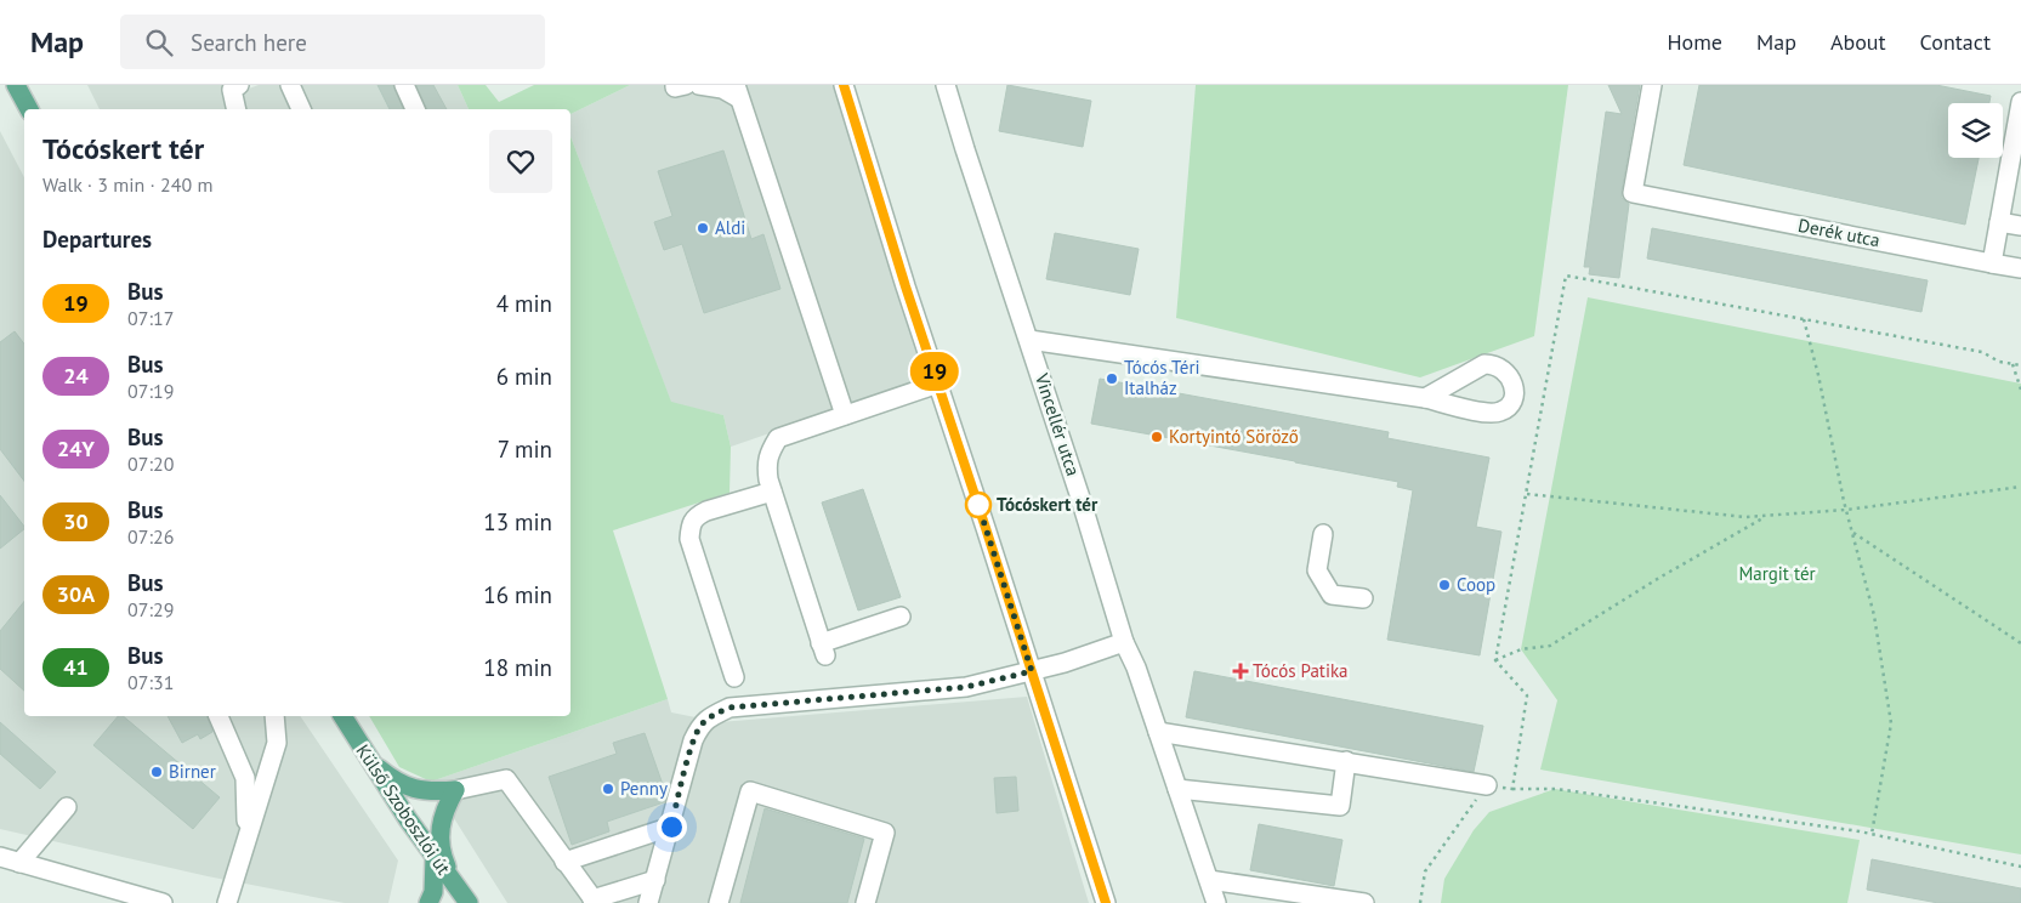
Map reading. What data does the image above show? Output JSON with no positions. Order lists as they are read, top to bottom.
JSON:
{
  "streets": {
    "main road": ["Külső Szoboszlói út"],
    "street": ["Derék utca", "Vincellér utca"]
  },
  "parks": ["Margit tér"],
  "places": {
    "other": [
      "Aldi",
      "Tócós Téri Italház",
      "Kortyintó Söröző",
      "Tócóskert tér",
      "Coop",
      "Birner",
      "Penny"
    ],
    "health": ["Tócós Patika"]
  },
  "lines": ["bus line 19"],
  "page": {
    "header": "Map",
    "search": "Search here",
    "nav": [
      "Home",
      "Map",
      "About",
      "Contact"
    ],
    "on_map": "19",
    "heading": [
      ["Tócóskert tér", "Walk · 3 min · 240 m"],
      "Departures"
    ],
    "list": [
      {
        "mark": "19",
        "name": "Bus",
        "note": "07:17",
        "value": "4 min"
      },
      {
        "mark": "24",
        "name": "Bus",
        "note": "07:19",
        "value": "6 min"
      },
      {
        "mark": "24Y",
        "name": "Bus",
        "note": "07:20",
        "value": "7 min"
      },
      {
        "mark": "30",
        "name": "Bus",
        "note": "07:26",
        "value": "13 min"
      },
      {
        "mark": "30A",
        "name": "Bus",
        "note": "07:29",
        "value": "16 min"
      },
      {
        "mark": "41",
        "name": "Bus",
        "note": "07:31",
        "value": "18 min"
      }
    ]
  }
}
